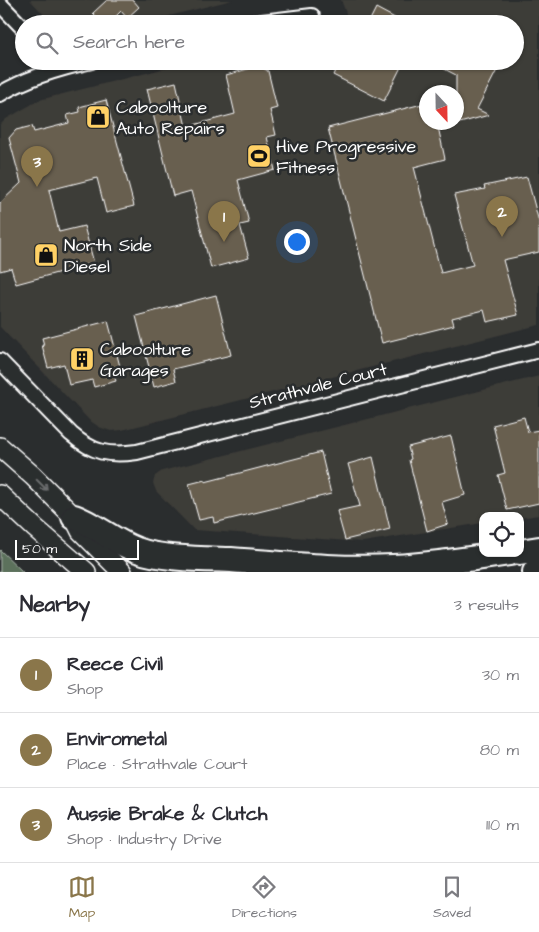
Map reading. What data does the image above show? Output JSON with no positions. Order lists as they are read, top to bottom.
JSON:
{
  "streets": {
    "street": ["Strathvale Court"]
  },
  "places": {
    "shop": ["Caboolture Auto Repairs", "North Side Diesel"],
    "sports": ["Hive Progressive Fitness"],
    "building": ["Caboolture Garages"]
  },
  "scale_bar": "50 m",
  "north": "bottom",
  "page": {
    "search": "Search here",
    "pins": ["3", "2", "1"],
    "scale": "50 m",
    "heading": ["Nearby", "3 results"],
    "list": [
      {
        "mark": "1",
        "name": "Reece Civil",
        "note": "Shop",
        "value": "30 m"
      },
      {
        "mark": "2",
        "name": "Envirometal",
        "note": "Place · Strathvale Court",
        "value": "80 m"
      },
      {
        "mark": "3",
        "name": "Aussie Brake & Clutch",
        "note": "Shop · Industry Drive",
        "value": "110 m"
      }
    ],
    "nav": ["Map", "Directions", "Saved"]
  }
}
